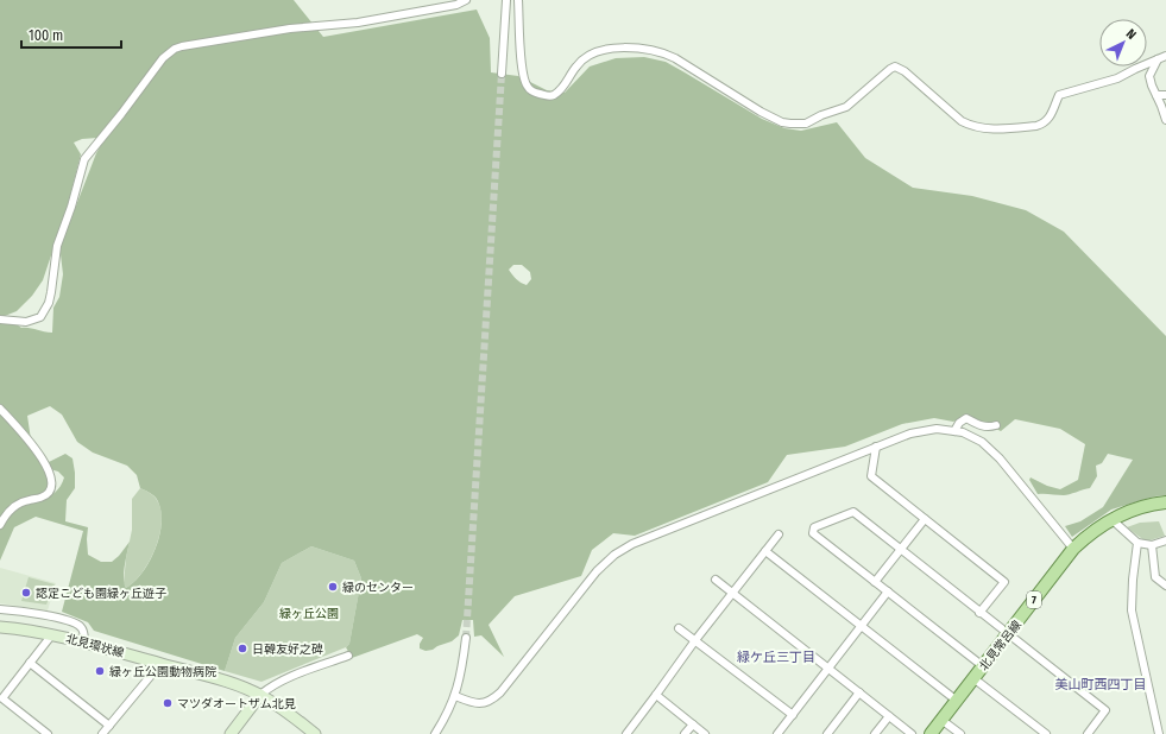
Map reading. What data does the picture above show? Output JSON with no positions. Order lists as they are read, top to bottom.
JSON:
{
  "streets": {
    "main road": ["7", "北見環状線", "北見常呂線"]
  },
  "districts": ["緑ケ丘三丁目", "美山町西四丁目"],
  "parks": ["緑ヶ丘公園"],
  "places": [
    "緑のセンター",
    "認定こども園緑ヶ丘遊子",
    "日韓友好之碑",
    "緑ヶ丘公園動物病院",
    "マツダオートザム北見"
  ],
  "scale_bar": "100 m",
  "north": "top right"
}
